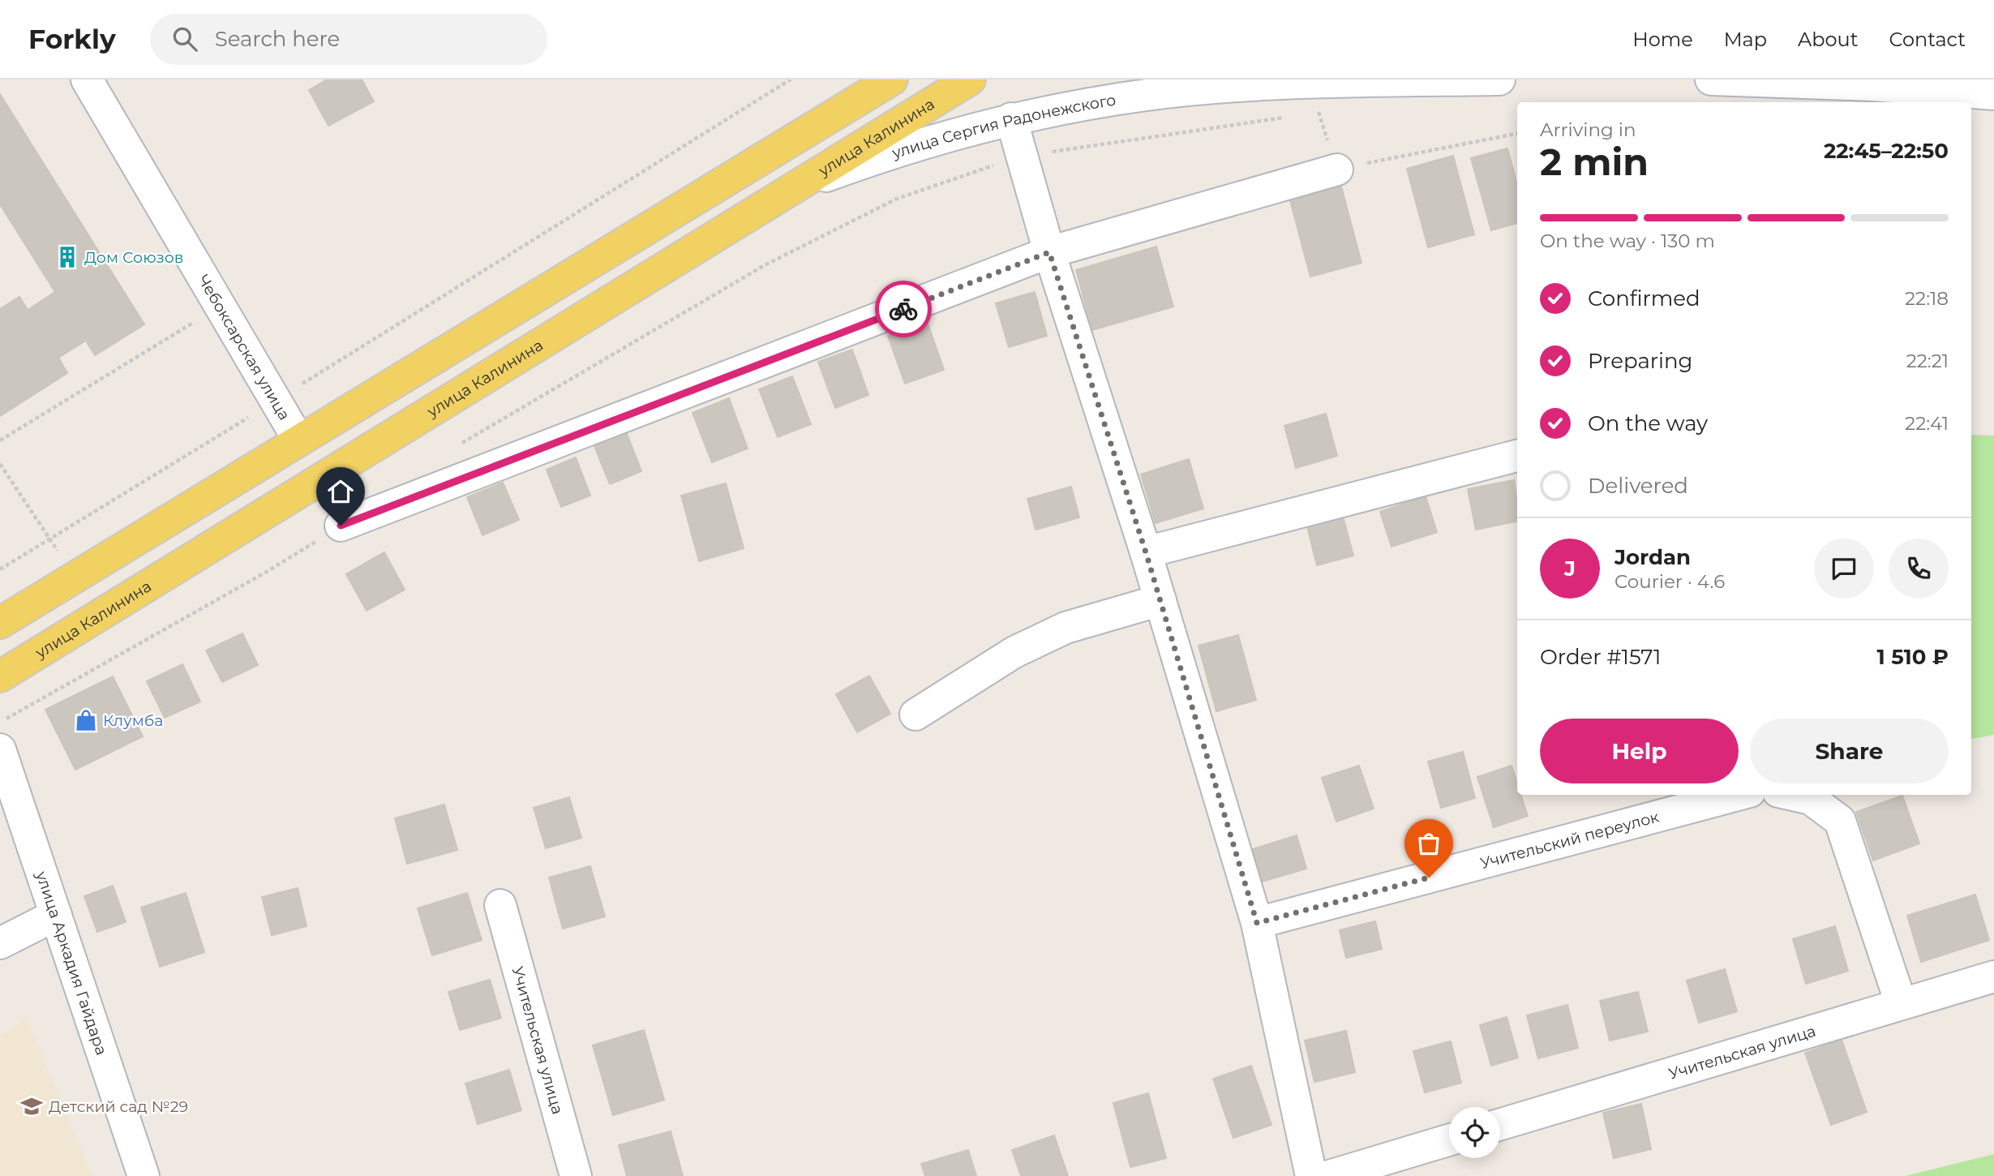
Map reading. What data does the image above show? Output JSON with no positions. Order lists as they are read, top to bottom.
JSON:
{
  "streets": {
    "main road": ["улица Калинина"],
    "street": [
      "улица Сергия Радонежского",
      "Чебоксарская улица",
      "Учительский переулок",
      "улица Аркадия Гайдара",
      "Учительская улица"
    ]
  },
  "crossings": [
    ["улица Сергия Радонежского", "улица Калинина"]
  ],
  "places": {
    "building": ["Дом Союзов"],
    "shop": ["Клумба"],
    "school or university": ["Детский сад №29"]
  },
  "page": {
    "header": "Forkly",
    "search": "Search here",
    "nav": [
      "Home",
      "Map",
      "About",
      "Contact"
    ],
    "heading": ["2 min", "Arriving in", "22:45–22:50"],
    "panel": [
      "Jordan",
      "Courier · 4.6",
      "Order #1571",
      "1 510 ₽"
    ],
    "bar": "On the way · 130 m",
    "list": [
      ["Confirmed", "22:18"],
      ["Preparing", "22:21"],
      ["On the way", "22:41"],
      "Delivered"
    ],
    "round": "J",
    "buttons": ["Help", "Share"]
  }
}
